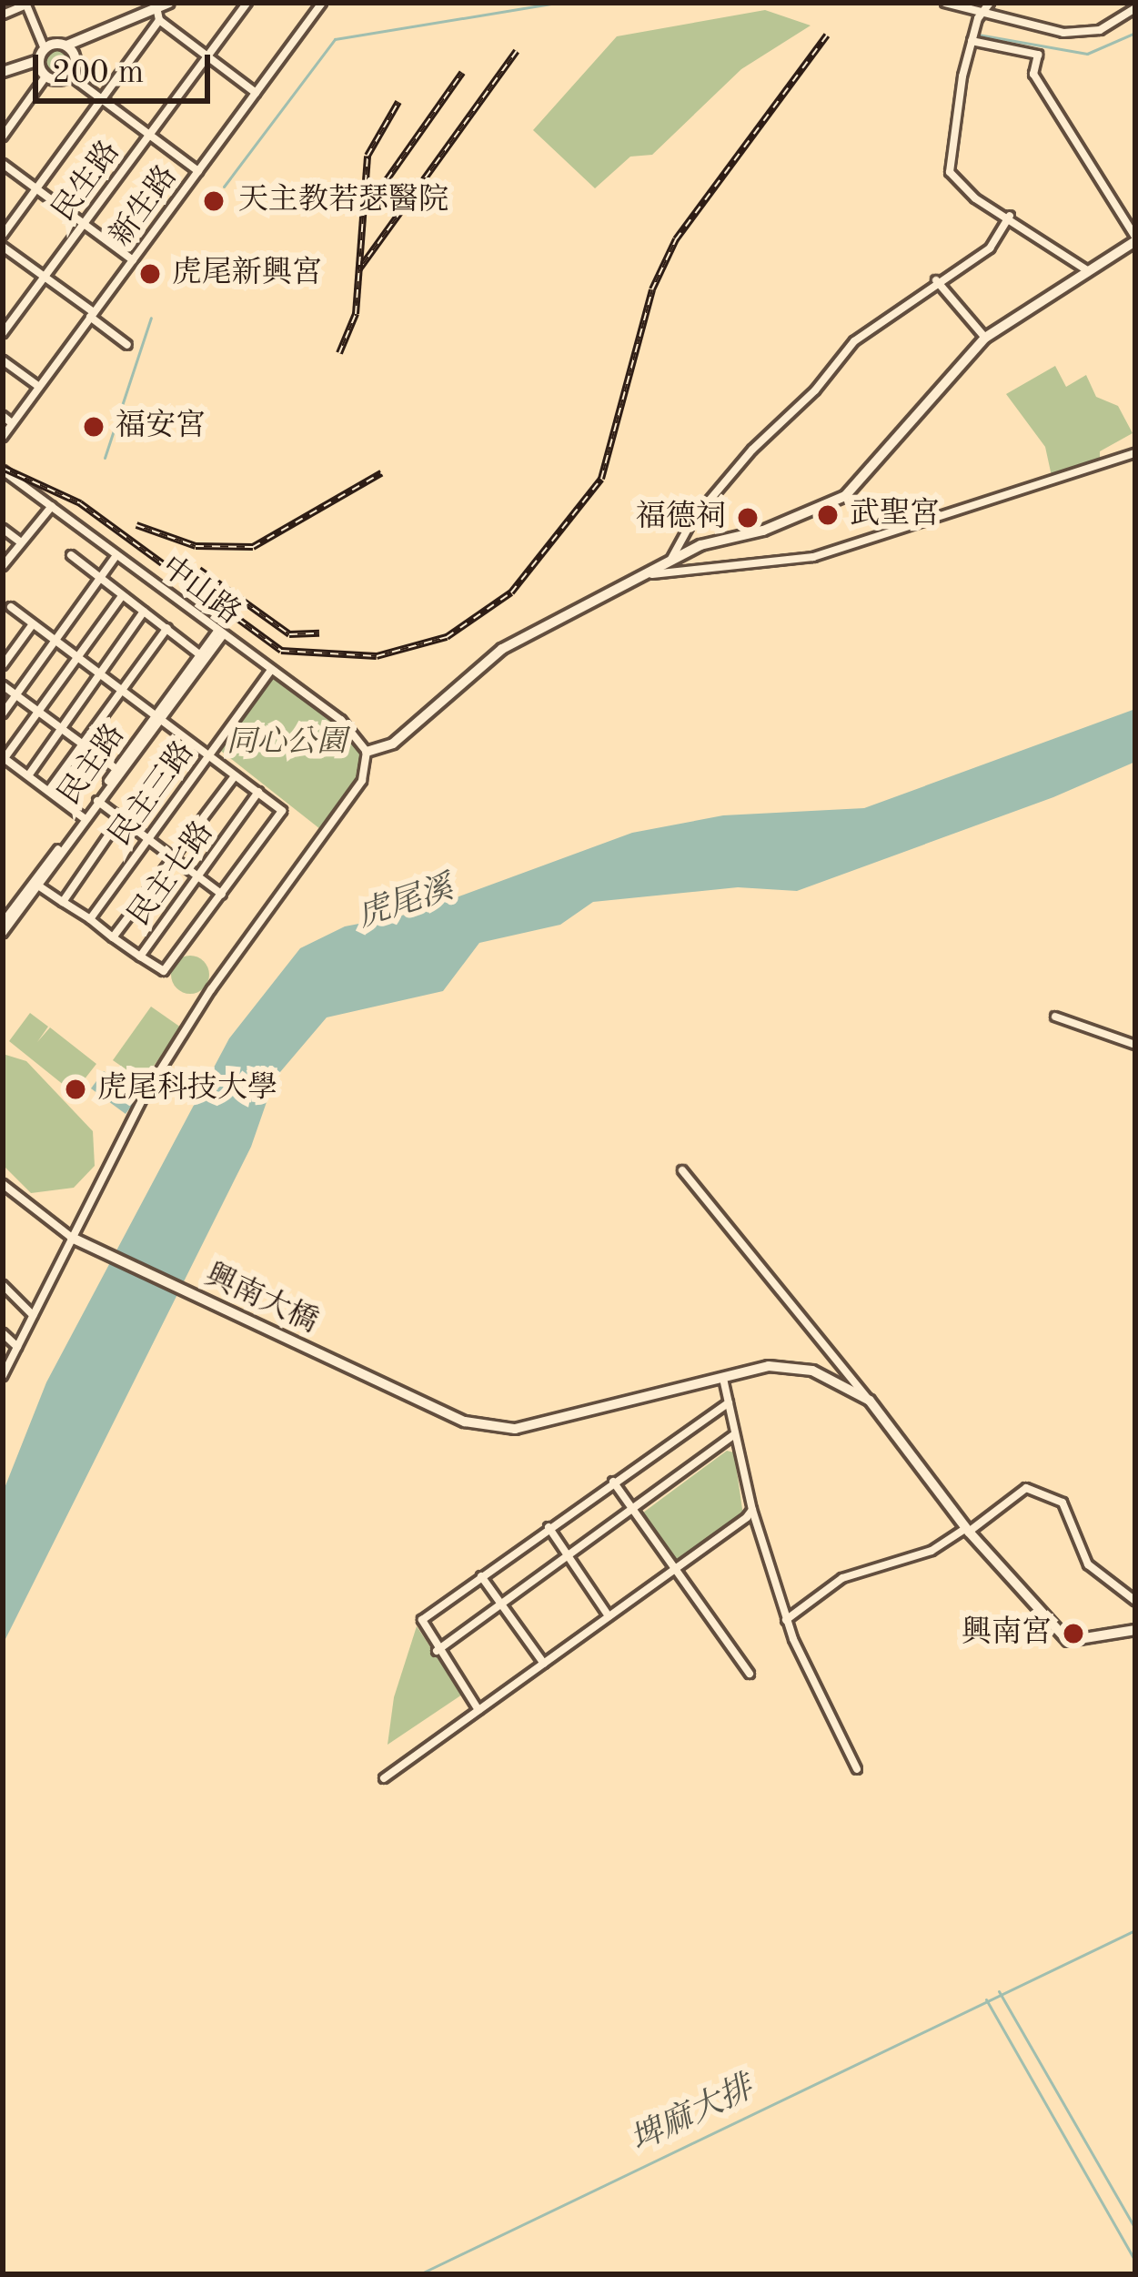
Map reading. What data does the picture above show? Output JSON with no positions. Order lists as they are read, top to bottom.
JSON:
{
  "streets": {
    "street": [
      "民生路",
      "新生路",
      "中山路",
      "民主路",
      "民主三路",
      "民主七路",
      "興南大橋"
    ]
  },
  "crossings": [
    ["中山路", "民主路"],
    ["中山路", "民主三路"],
    ["民主三路", "民主七路"]
  ],
  "water": ["虎尾溪", "埤麻大排"],
  "parks": ["同心公園"],
  "places": [
    "天主教若瑟醫院",
    "虎尾新興宮",
    "福安宮",
    "武聖宮",
    "福德祠",
    "虎尾科技大學",
    "興南宮"
  ],
  "scale_bar": "200 m"
}
